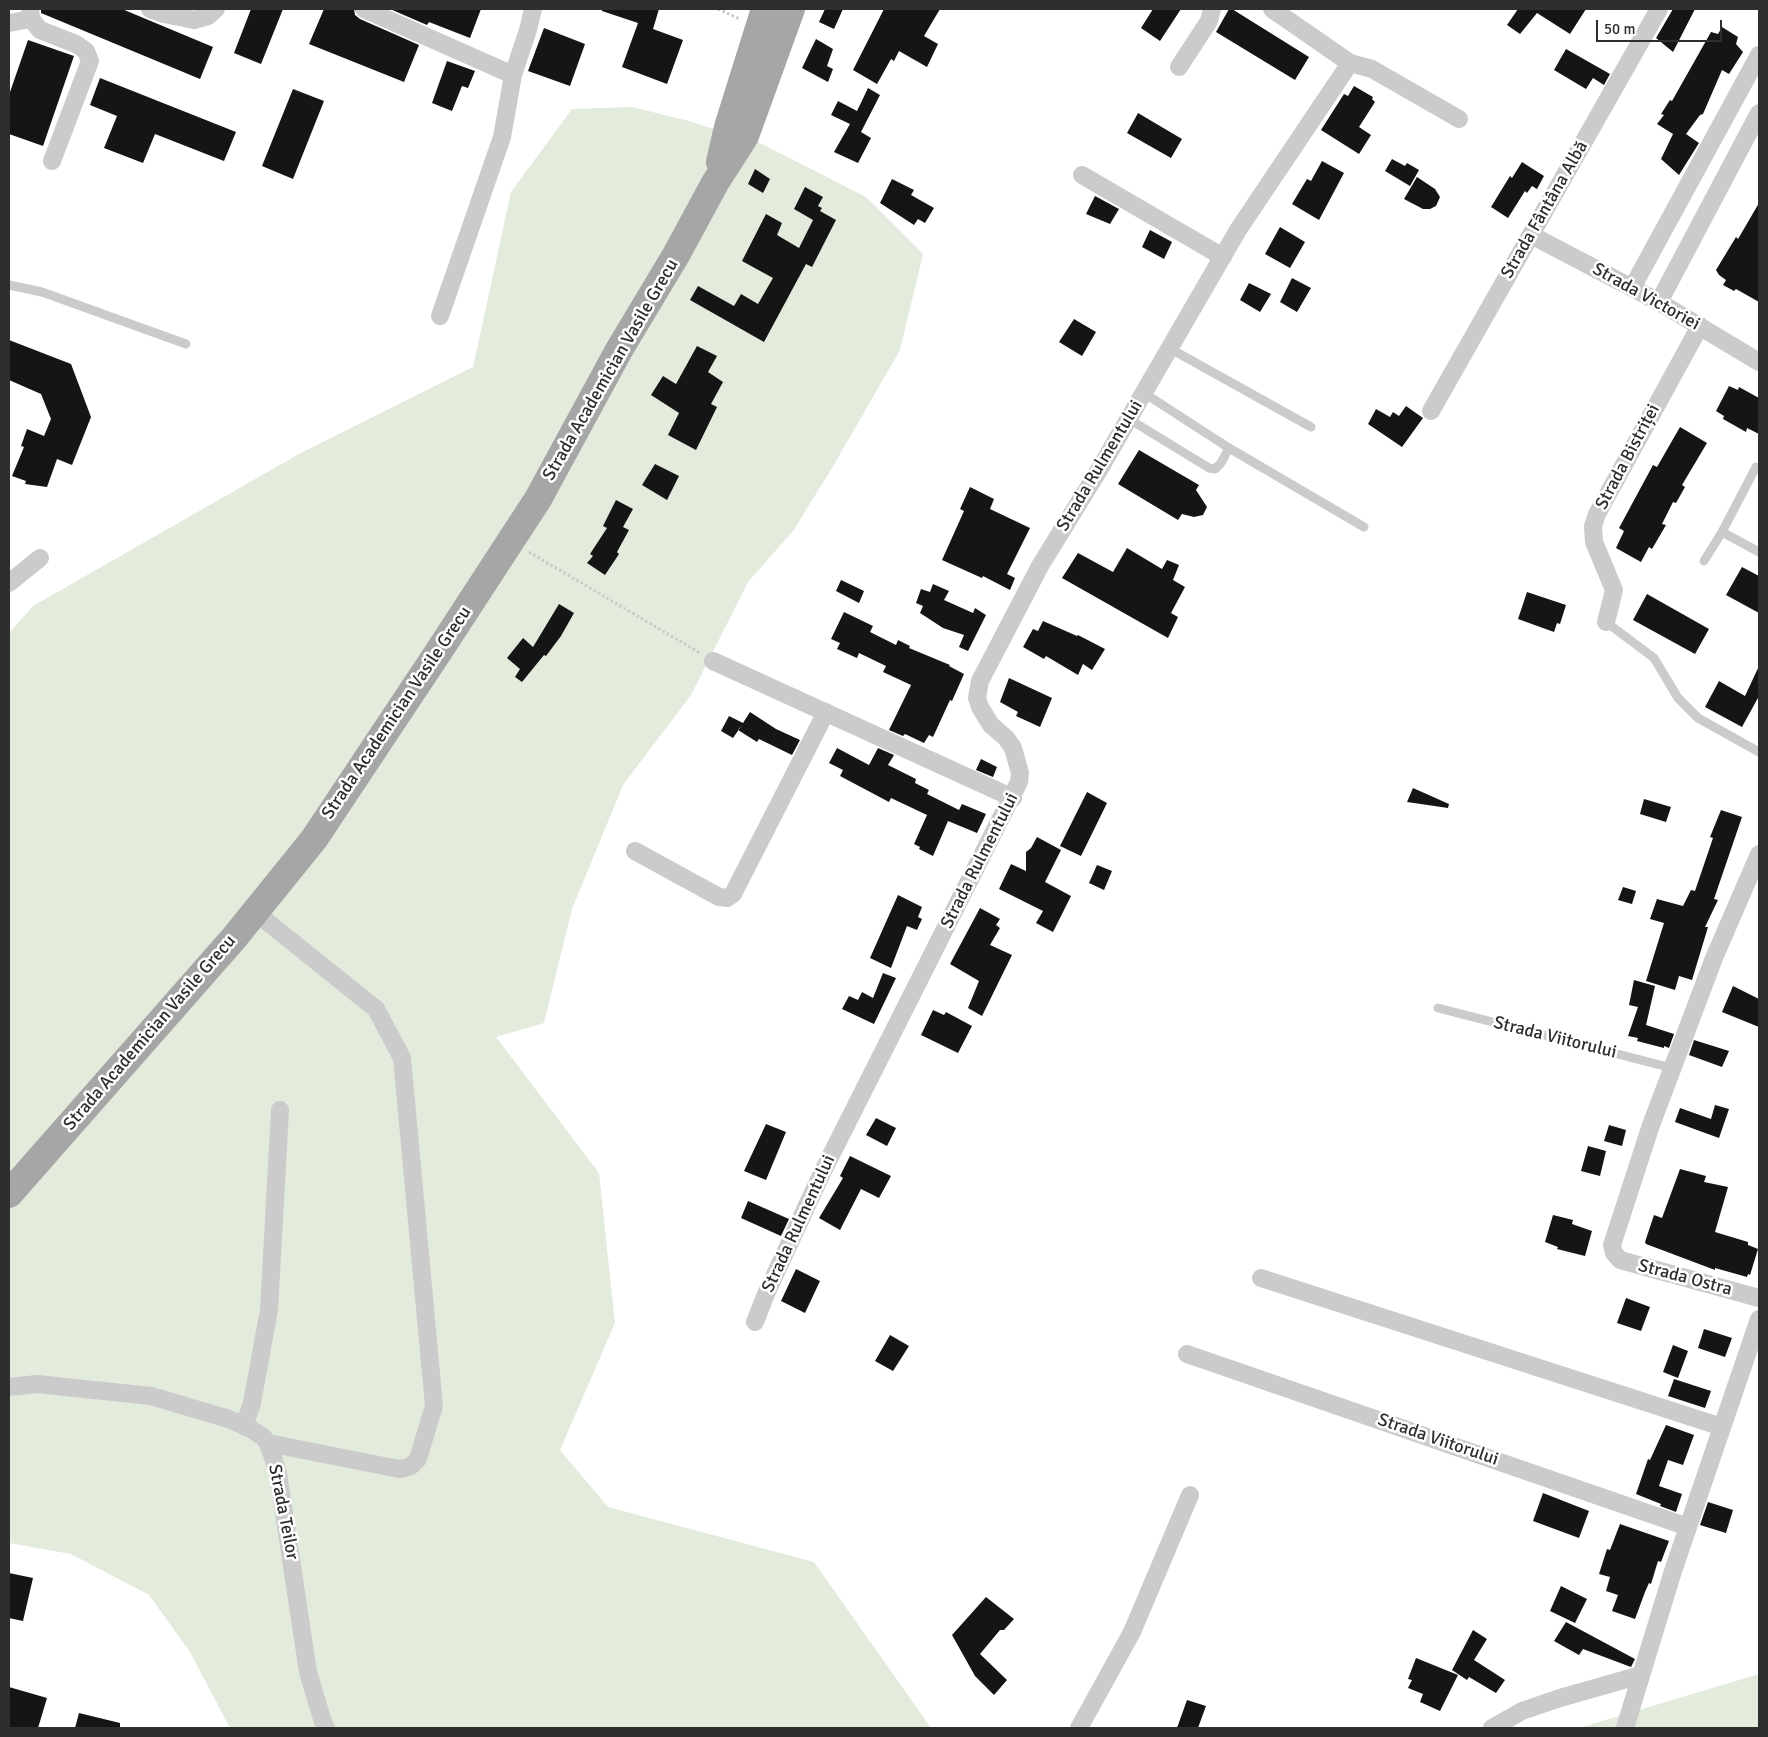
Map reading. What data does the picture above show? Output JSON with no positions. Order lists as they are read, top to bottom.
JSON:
{
  "streets": {
    "main road": ["Strada Academician Vasile Grecu"],
    "street": [
      "Strada Fântâna Albă",
      "Strada Victoriei",
      "Strada Bistriței",
      "Strada Rulmentului",
      "Strada Viitorului",
      "Strada Ostra",
      "Strada Teilor"
    ]
  },
  "crossings": [
    ["Strada Fântâna Albă", "Strada Victoriei"],
    ["Strada Victoriei", "Strada Bistriței"],
    ["Strada Viitorului", "Strada Ostra"]
  ],
  "scale_bar": "50 m"
}
